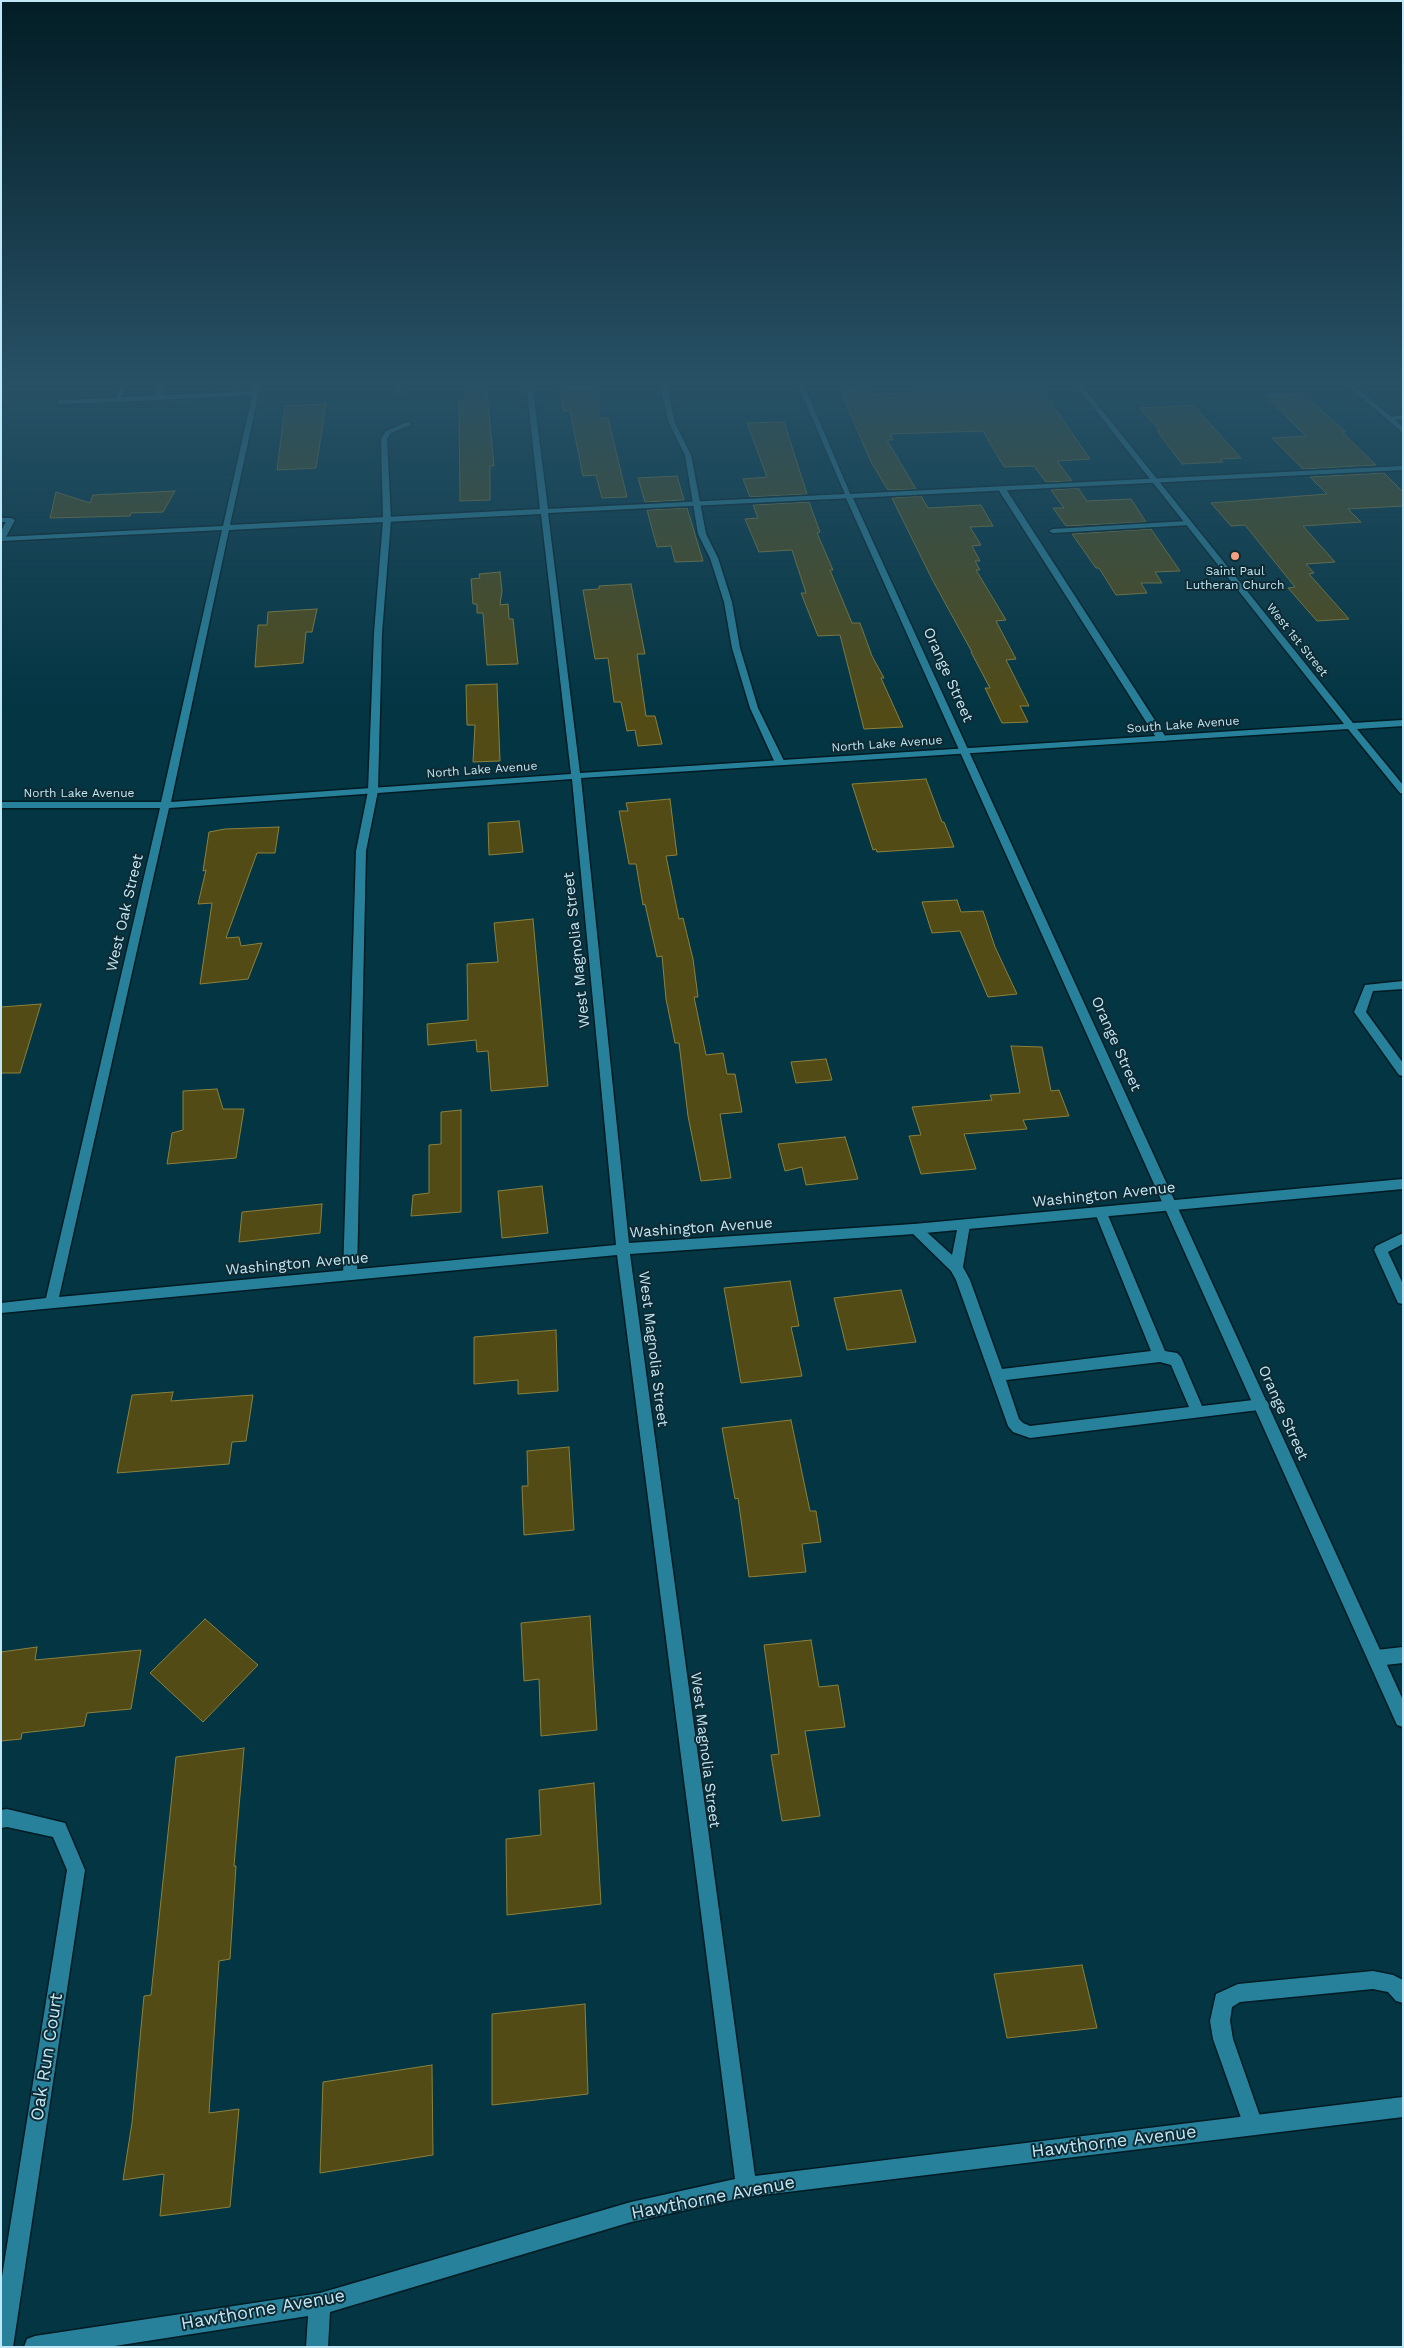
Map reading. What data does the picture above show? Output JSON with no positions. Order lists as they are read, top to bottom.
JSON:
{
  "streets": {
    "street": [
      "West 1st Street",
      "Orange Street",
      "South Lake Avenue",
      "North Lake Avenue",
      "West Oak Street",
      "West Magnolia Street",
      "Washington Avenue",
      "Oak Run Court",
      "Hawthorne Avenue"
    ]
  },
  "crossings": [
    ["West 1st Street", "South Lake Avenue"],
    ["Orange Street", "South Lake Avenue"],
    ["Orange Street", "North Lake Avenue"],
    ["Orange Street", "Washington Avenue"],
    ["South Lake Avenue", "North Lake Avenue"],
    ["North Lake Avenue", "West Oak Street"],
    ["North Lake Avenue", "West Magnolia Street"],
    ["West Oak Street", "Washington Avenue"],
    ["West Magnolia Street", "Washington Avenue"],
    ["West Magnolia Street", "Hawthorne Avenue"]
  ],
  "places": ["Saint Paul Lutheran Church"]
}
